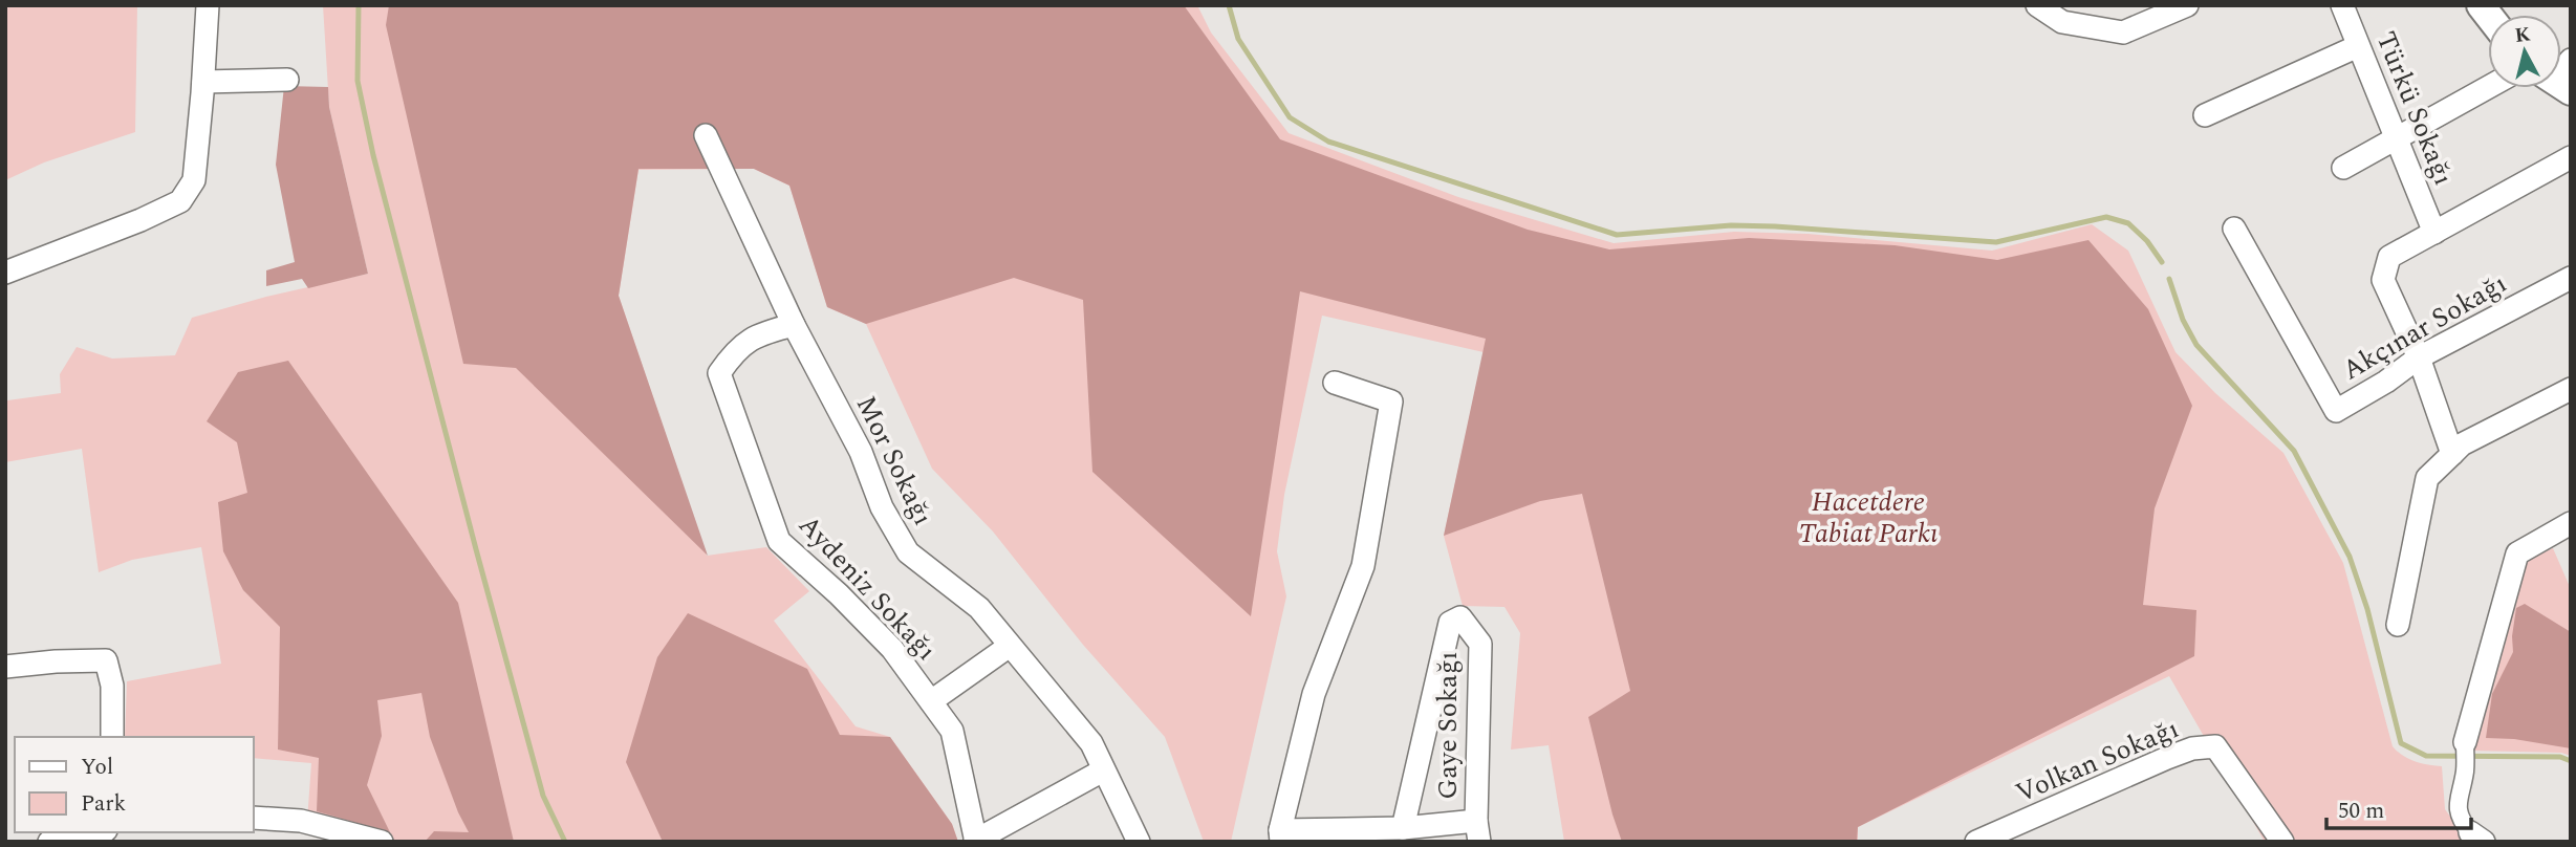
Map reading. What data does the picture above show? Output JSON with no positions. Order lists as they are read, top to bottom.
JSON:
{
  "streets": {
    "street": [
      "Türkü Sokağı",
      "Akçınar Sokağı",
      "Mor Sokağı",
      "Aydeniz Sokağı",
      "Gaye Sokağı",
      "Volkan Sokağı"
    ]
  },
  "crossings": [
    ["Mor Sokağı", "Aydeniz Sokağı"]
  ],
  "parks": ["Hacetdere Tabiat Parkı"],
  "legend": ["Yol", "Park"],
  "scale_bar": "50 m",
  "north": "top"
}
